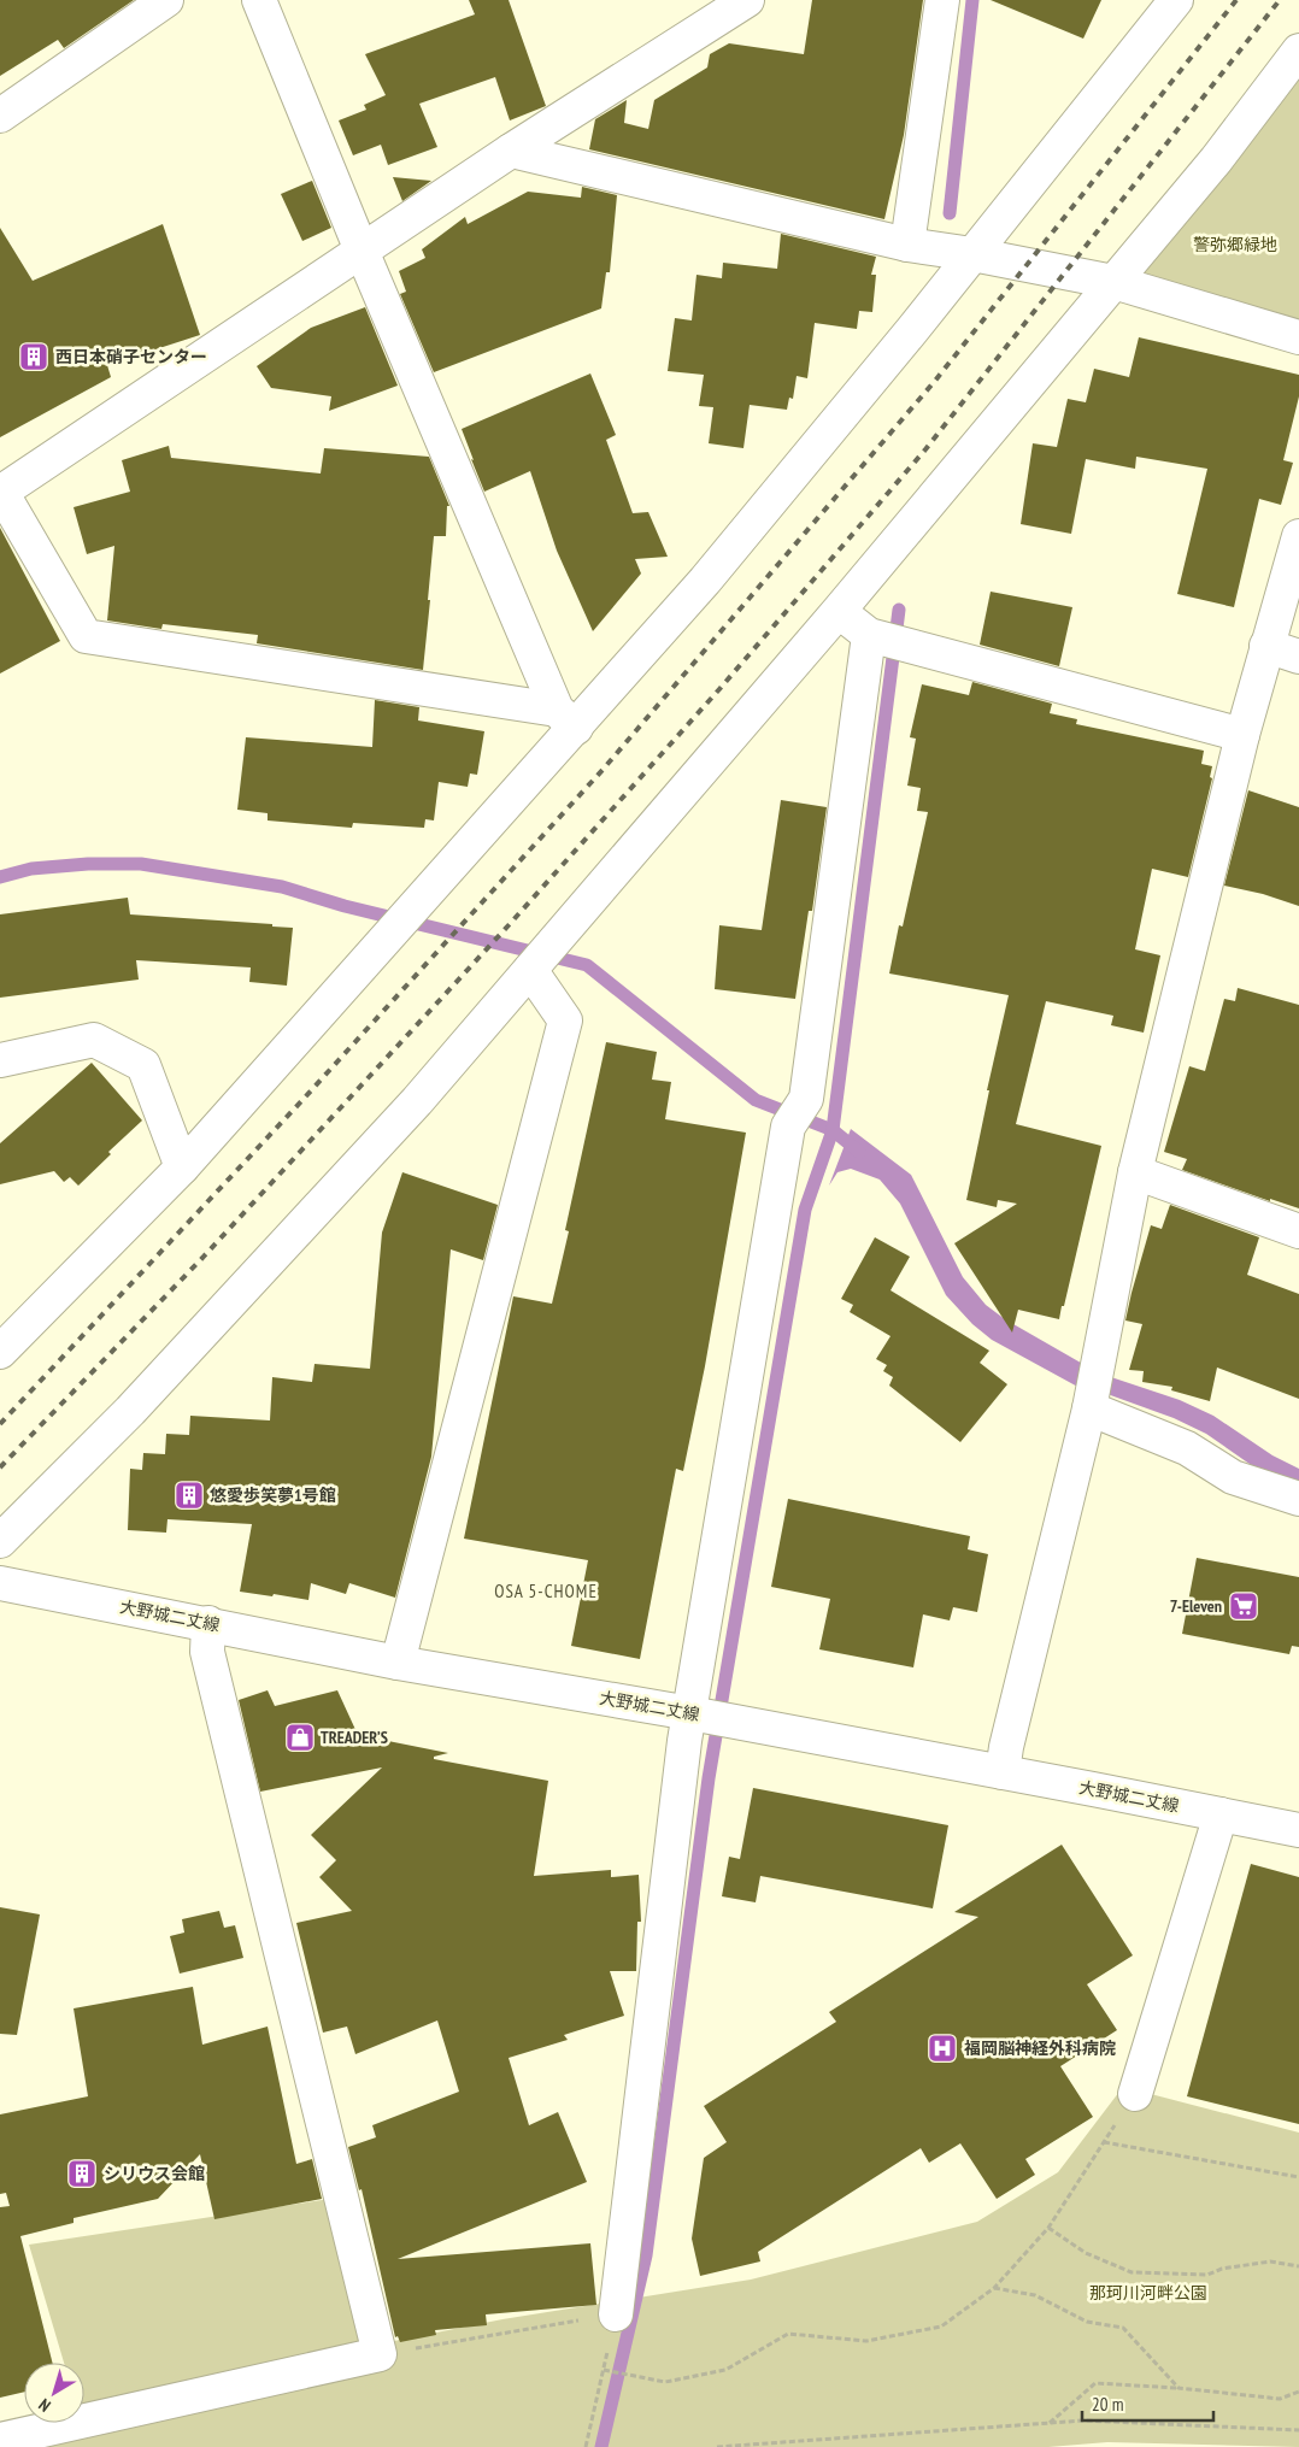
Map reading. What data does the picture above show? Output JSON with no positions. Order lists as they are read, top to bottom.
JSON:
{
  "streets": {
    "street": ["大野城二丈線"]
  },
  "districts": ["OSA 5-CHOME"],
  "parks": ["警弥郷緑地", "那珂川河畔公園"],
  "places": {
    "building": ["西日本硝子センター", "悠愛歩笑夢1号館", "シリウス会館"],
    "supermarket": ["7-Eleven"],
    "shop": ["TREADER’S"],
    "hospital": ["福岡脳神経外科病院"]
  },
  "scale_bar": "20 m",
  "north": "bottom left"
}
